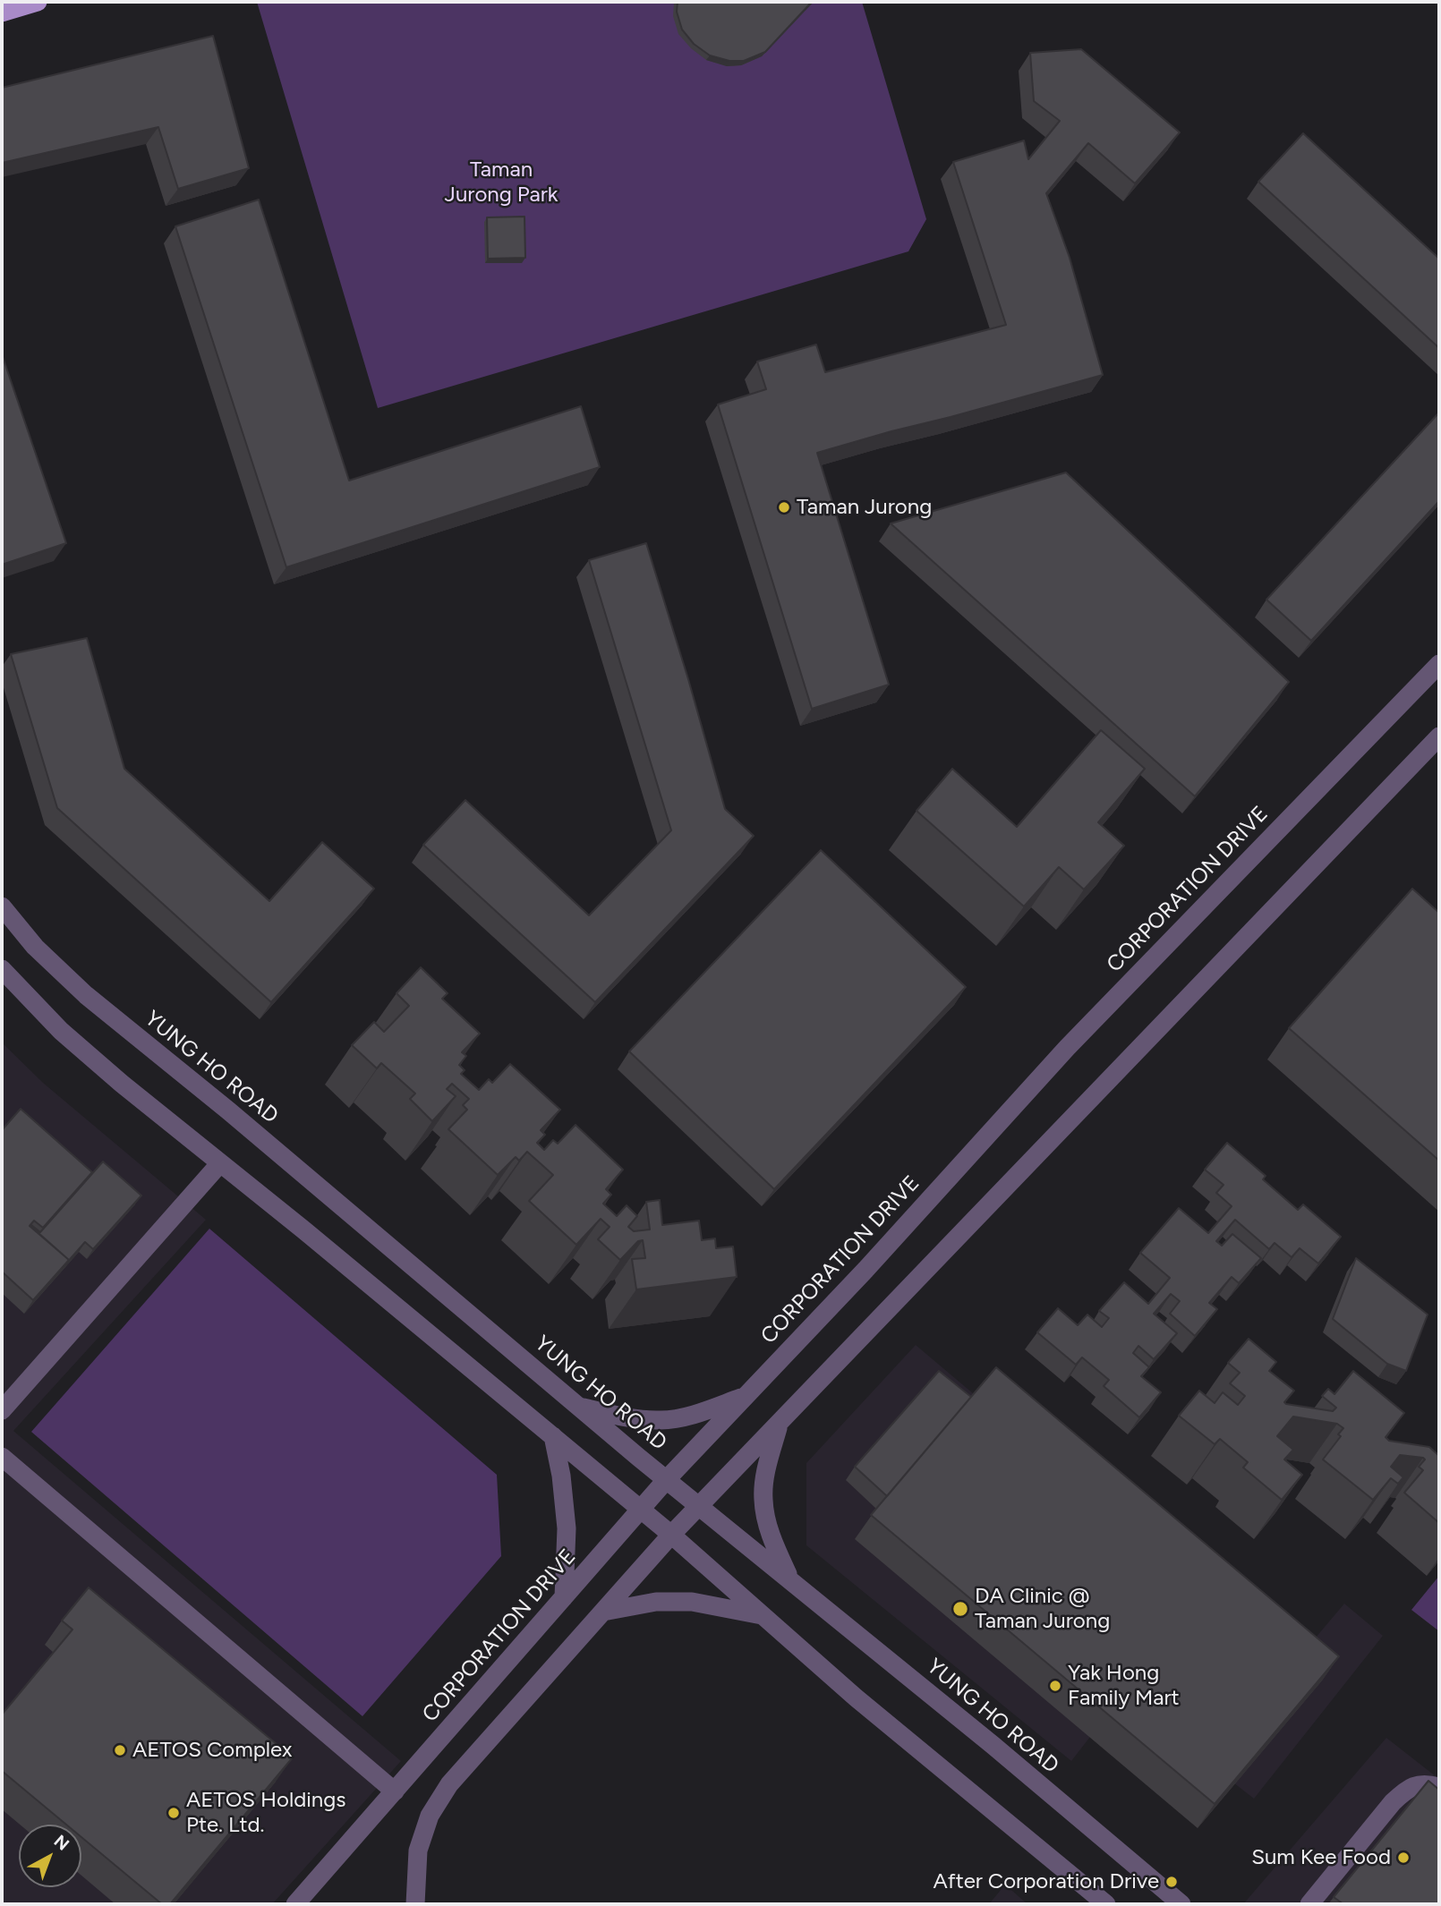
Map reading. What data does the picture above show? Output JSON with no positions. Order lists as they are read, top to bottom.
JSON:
{
  "streets": {
    "street": ["CORPORATION DRIVE", "YUNG HO ROAD"]
  },
  "crossings": [
    ["CORPORATION DRIVE", "YUNG HO ROAD"]
  ],
  "parks": ["Taman Jurong Park"],
  "places": [
    "Taman Jurong",
    "DA Clinic @ Taman Jurong",
    "Yak Hong Family Mart",
    "AETOS Complex",
    "AETOS Holdings Pte. Ltd.",
    "Sum Kee Food",
    "After Corporation Drive"
  ],
  "north": "top right"
}
